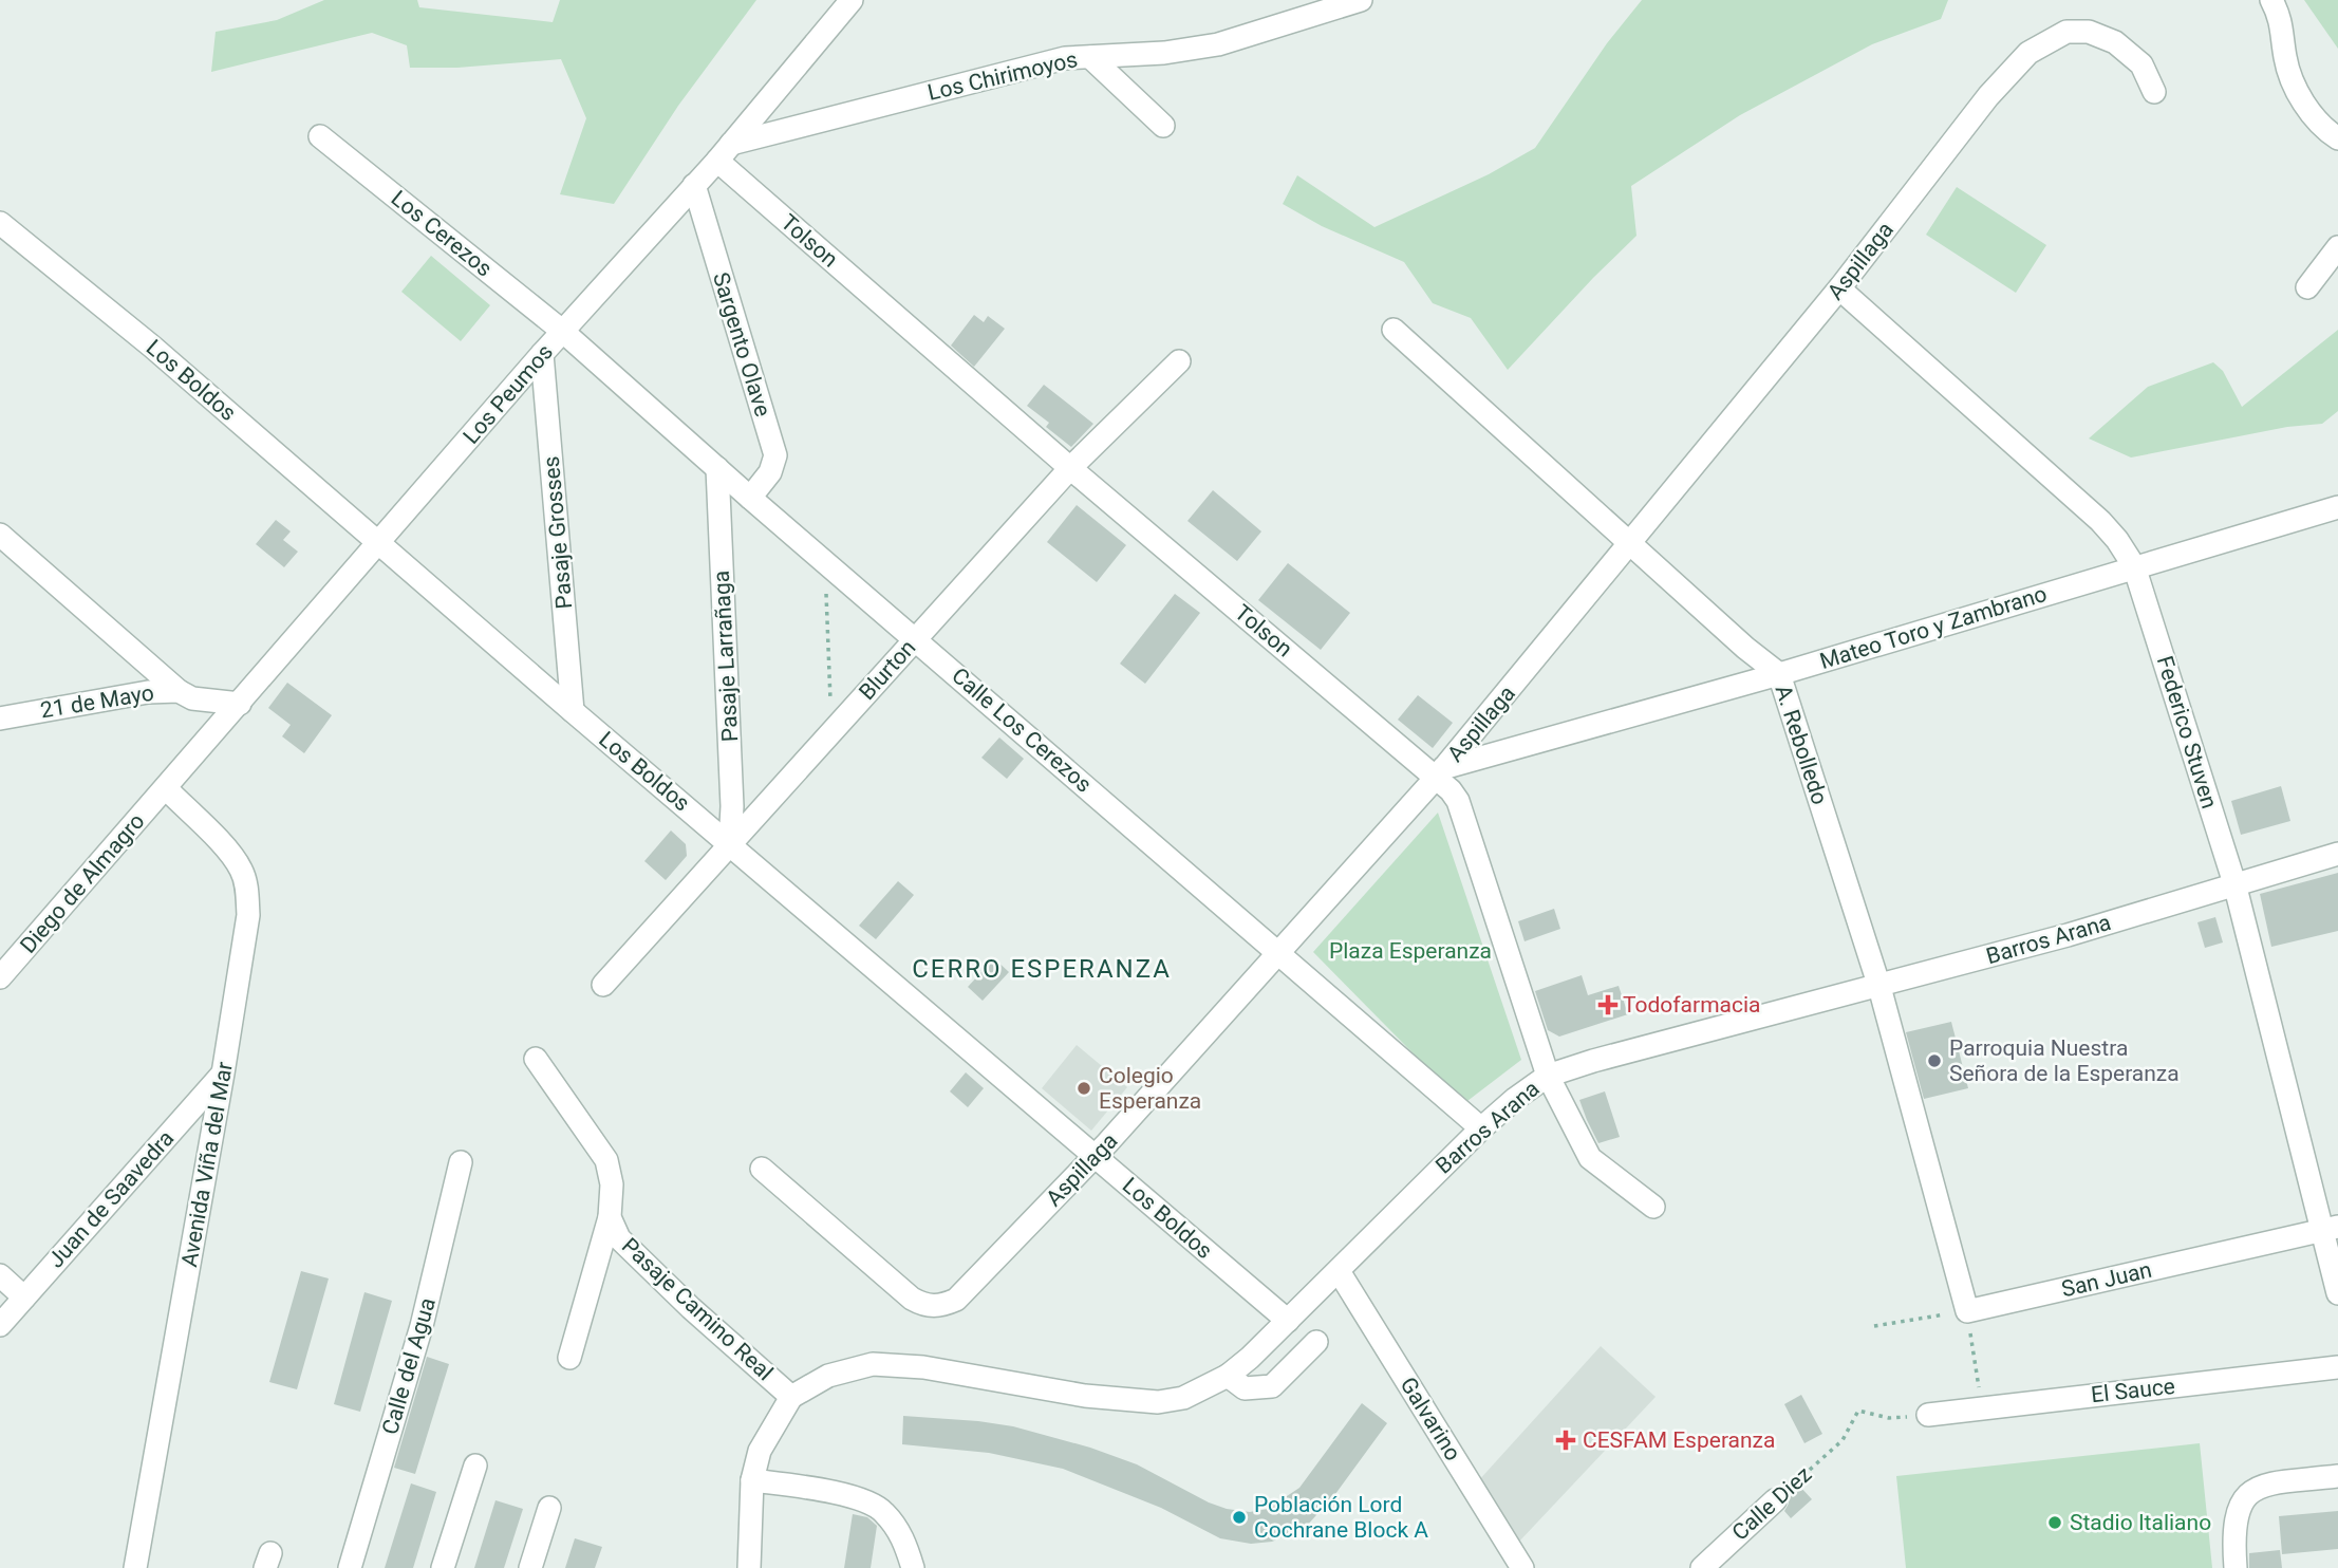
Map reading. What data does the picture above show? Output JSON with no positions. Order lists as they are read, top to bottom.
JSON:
{
  "streets": {
    "street": [
      "Los Chirimoyos",
      "Los Cerezos",
      "Tolson",
      "Aspillaga",
      "Sargento Olave",
      "Los Boldos",
      "Los Peumos",
      "Pasaje Grosses",
      "Mateo Toro y Zambrano",
      "Pasaje Larrañaga",
      "Blurton",
      "21 de Mayo",
      "Calle Los Cerezos",
      "Federico Stuven",
      "A. Rebolledo",
      "Diego de Almagro",
      "Barros Arana",
      "Avenida Viña del Mar",
      "Juan de Saavedra",
      "San Juan",
      "Pasaje Camino Real",
      "Calle del Agua",
      "El Sauce",
      "Galvarino",
      "Calle Diez"
    ]
  },
  "crossings": [
    ["Los Chirimoyos", "Tolson"],
    ["Los Chirimoyos", "Los Peumos"],
    ["Los Cerezos", "Los Peumos"],
    ["Los Cerezos", "Calle Los Cerezos"],
    ["Tolson", "Aspillaga"],
    ["Tolson", "Los Peumos"],
    ["Tolson", "Mateo Toro y Zambrano"],
    ["Tolson", "Blurton"],
    ["Tolson", "Barros Arana"],
    ["Aspillaga", "Los Boldos"],
    ["Aspillaga", "Mateo Toro y Zambrano"],
    ["Aspillaga", "Calle Los Cerezos"],
    ["Aspillaga", "Federico Stuven"],
    ["Aspillaga", "A. Rebolledo"],
    ["Sargento Olave", "Los Peumos"],
    ["Sargento Olave", "Calle Los Cerezos"],
    ["Los Boldos", "Los Peumos"],
    ["Los Boldos", "Pasaje Grosses"],
    ["Los Boldos", "Pasaje Larrañaga"],
    ["Los Boldos", "Blurton"],
    ["Los Boldos", "Barros Arana"],
    ["Los Peumos", "Pasaje Grosses"],
    ["Los Peumos", "21 de Mayo"],
    ["Los Peumos", "Calle Los Cerezos"],
    ["Los Peumos", "Diego de Almagro"],
    ["Los Peumos", "Avenida Viña del Mar"],
    ["Mateo Toro y Zambrano", "Federico Stuven"],
    ["Mateo Toro y Zambrano", "A. Rebolledo"],
    ["Pasaje Larrañaga", "Blurton"],
    ["Pasaje Larrañaga", "Calle Los Cerezos"],
    ["Blurton", "Calle Los Cerezos"],
    ["Calle Los Cerezos", "Barros Arana"],
    ["Federico Stuven", "Barros Arana"],
    ["Federico Stuven", "San Juan"],
    ["A. Rebolledo", "Barros Arana"],
    ["A. Rebolledo", "San Juan"],
    ["Diego de Almagro", "Avenida Viña del Mar"],
    ["Barros Arana", "Pasaje Camino Real"],
    ["Barros Arana", "Galvarino"],
    ["Avenida Viña del Mar", "Juan de Saavedra"]
  ],
  "districts": ["CERRO ESPERANZA"],
  "parks": ["Plaza Esperanza"],
  "places": {
    "health": ["Todofarmacia", "CESFAM Esperanza"],
    "other": [
      "Parroquia Nuestra Señora de la Esperanza",
      "Colegio Esperanza",
      "Población Lord Cochrane Block A",
      "Stadio Italiano"
    ]
  }
}
